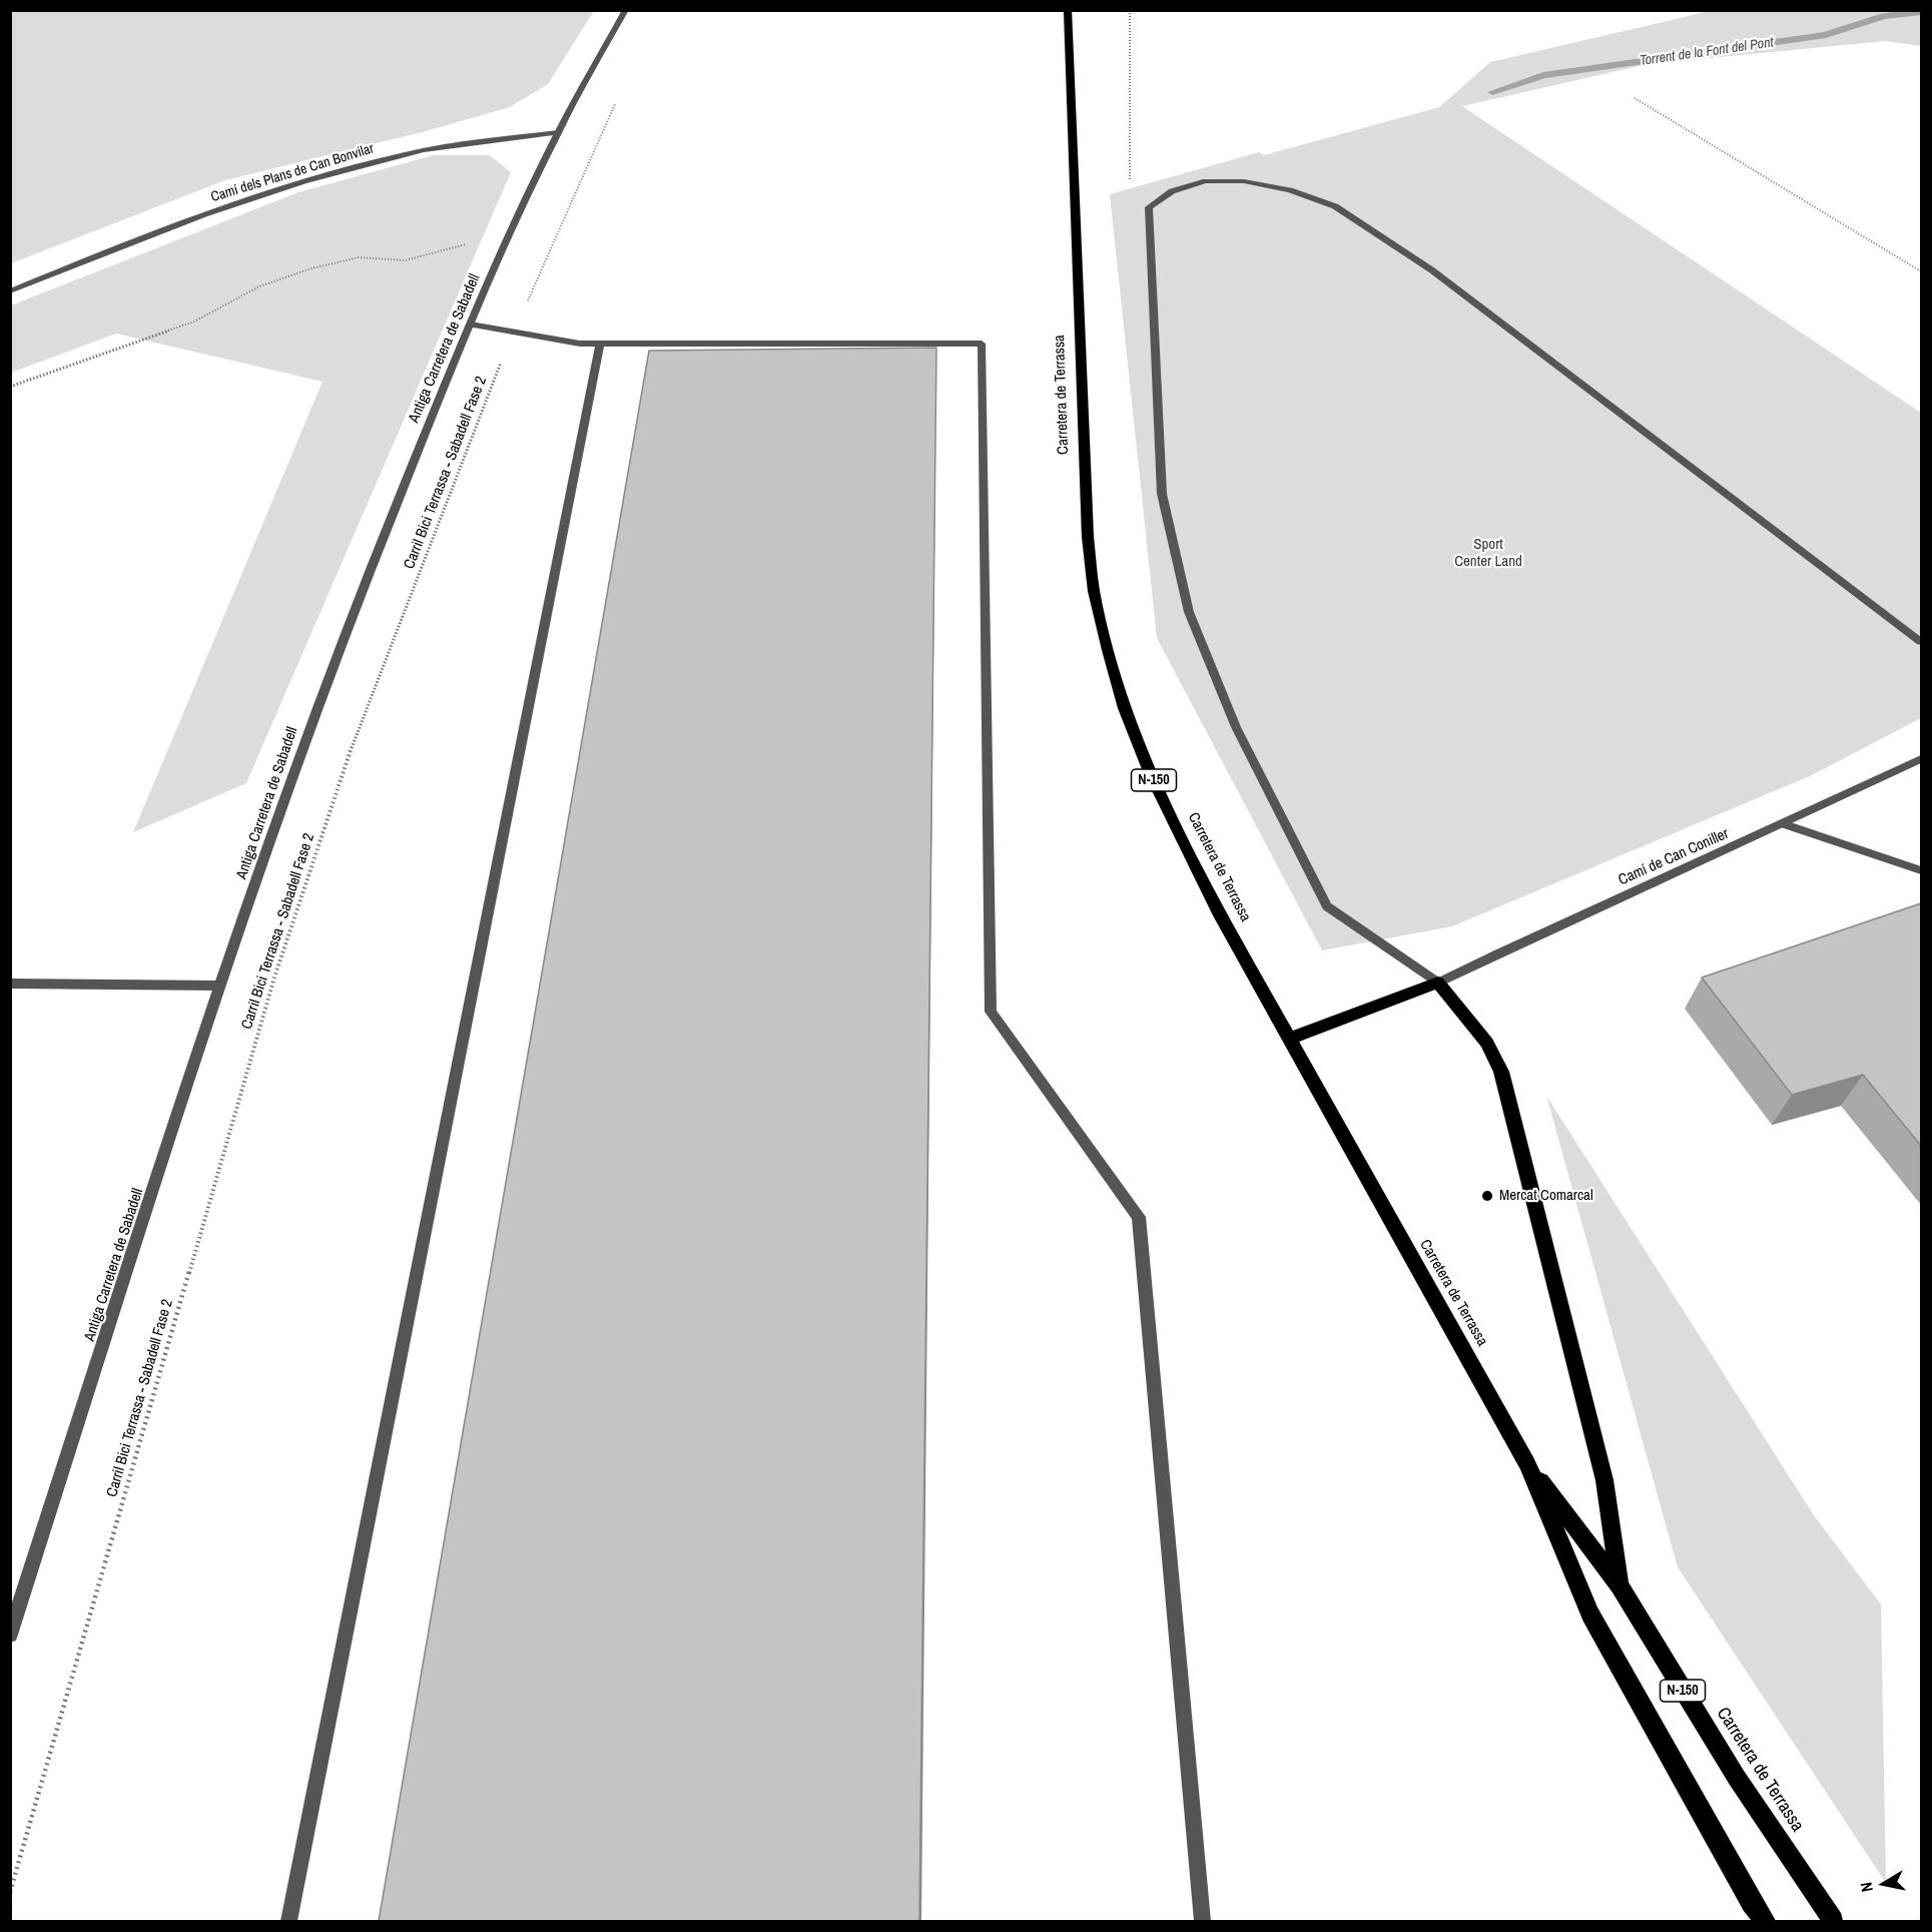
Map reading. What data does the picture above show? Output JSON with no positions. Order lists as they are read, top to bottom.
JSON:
{
  "streets": {
    "main road": ["Carretera de Terrassa", "N-150"],
    "street": ["Camí dels Plans de Can Bonvilar", "Antiga Carretera de Sabadell", "Camí de Can Coniller"],
    "path": ["Carril Bici Terrassa - Sabadell Fase 2"]
  },
  "crossings": [
    ["Camí dels Plans de Can Bonvilar", "Antiga Carretera de Sabadell"]
  ],
  "water": ["Torrent de la Font del Pont"],
  "parks": ["Sport Center Land"],
  "places": ["Mercat Comarcal"],
  "north": "left"
}
